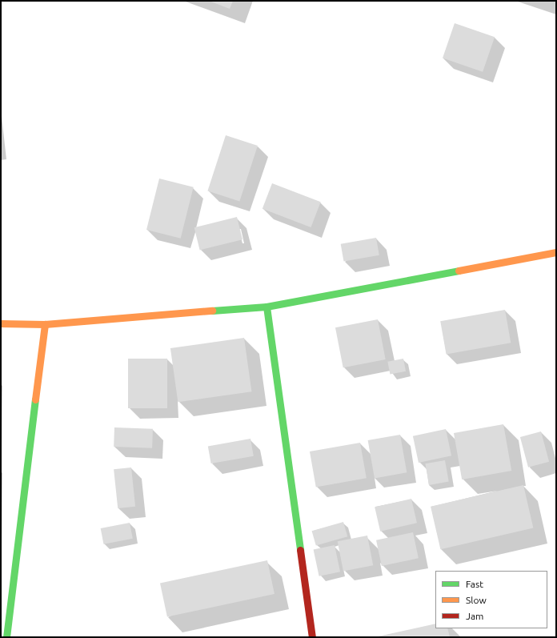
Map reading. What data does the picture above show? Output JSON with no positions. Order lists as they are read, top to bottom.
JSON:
{
  "legend": ["Fast", "Slow", "Jam"]
}
